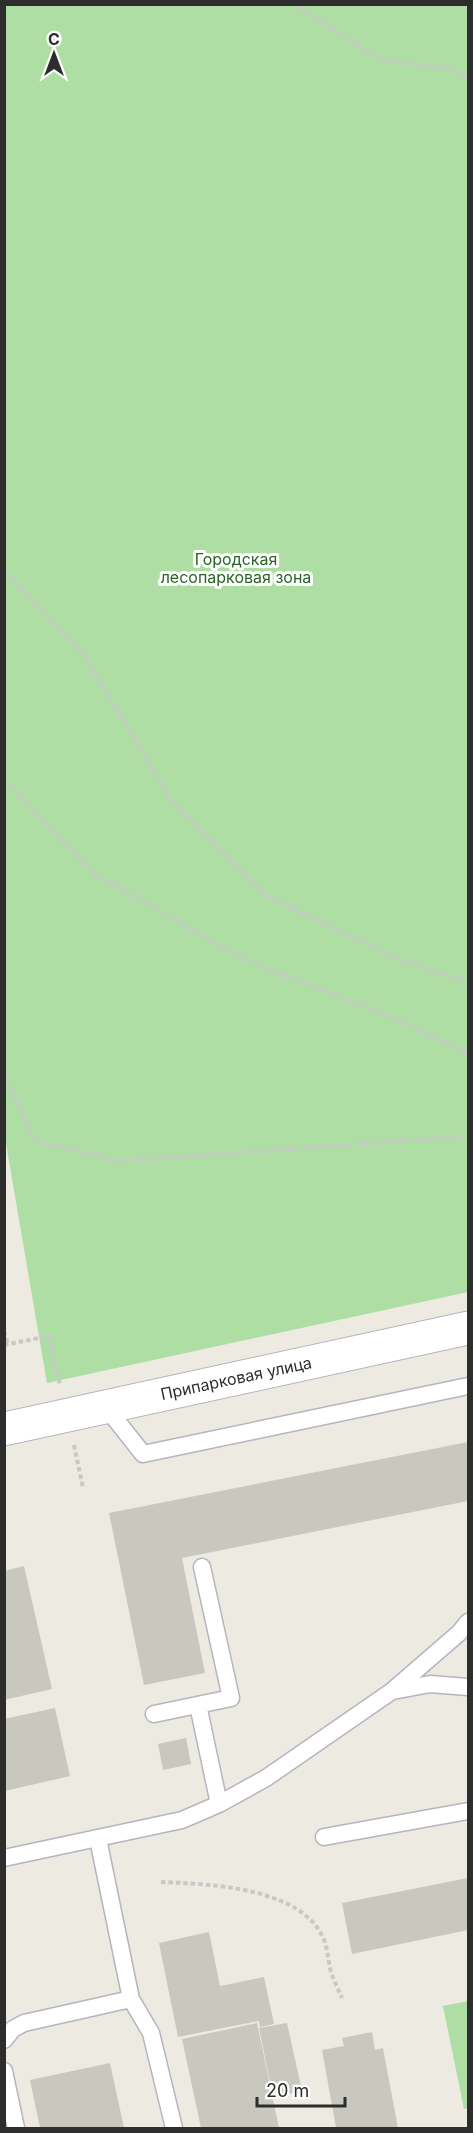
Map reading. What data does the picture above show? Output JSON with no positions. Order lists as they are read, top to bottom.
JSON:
{
  "streets": {
    "street": ["Припарковая улица"]
  },
  "parks": ["Городская лесопарковая зона"],
  "scale_bar": "20 m",
  "north": "top"
}
